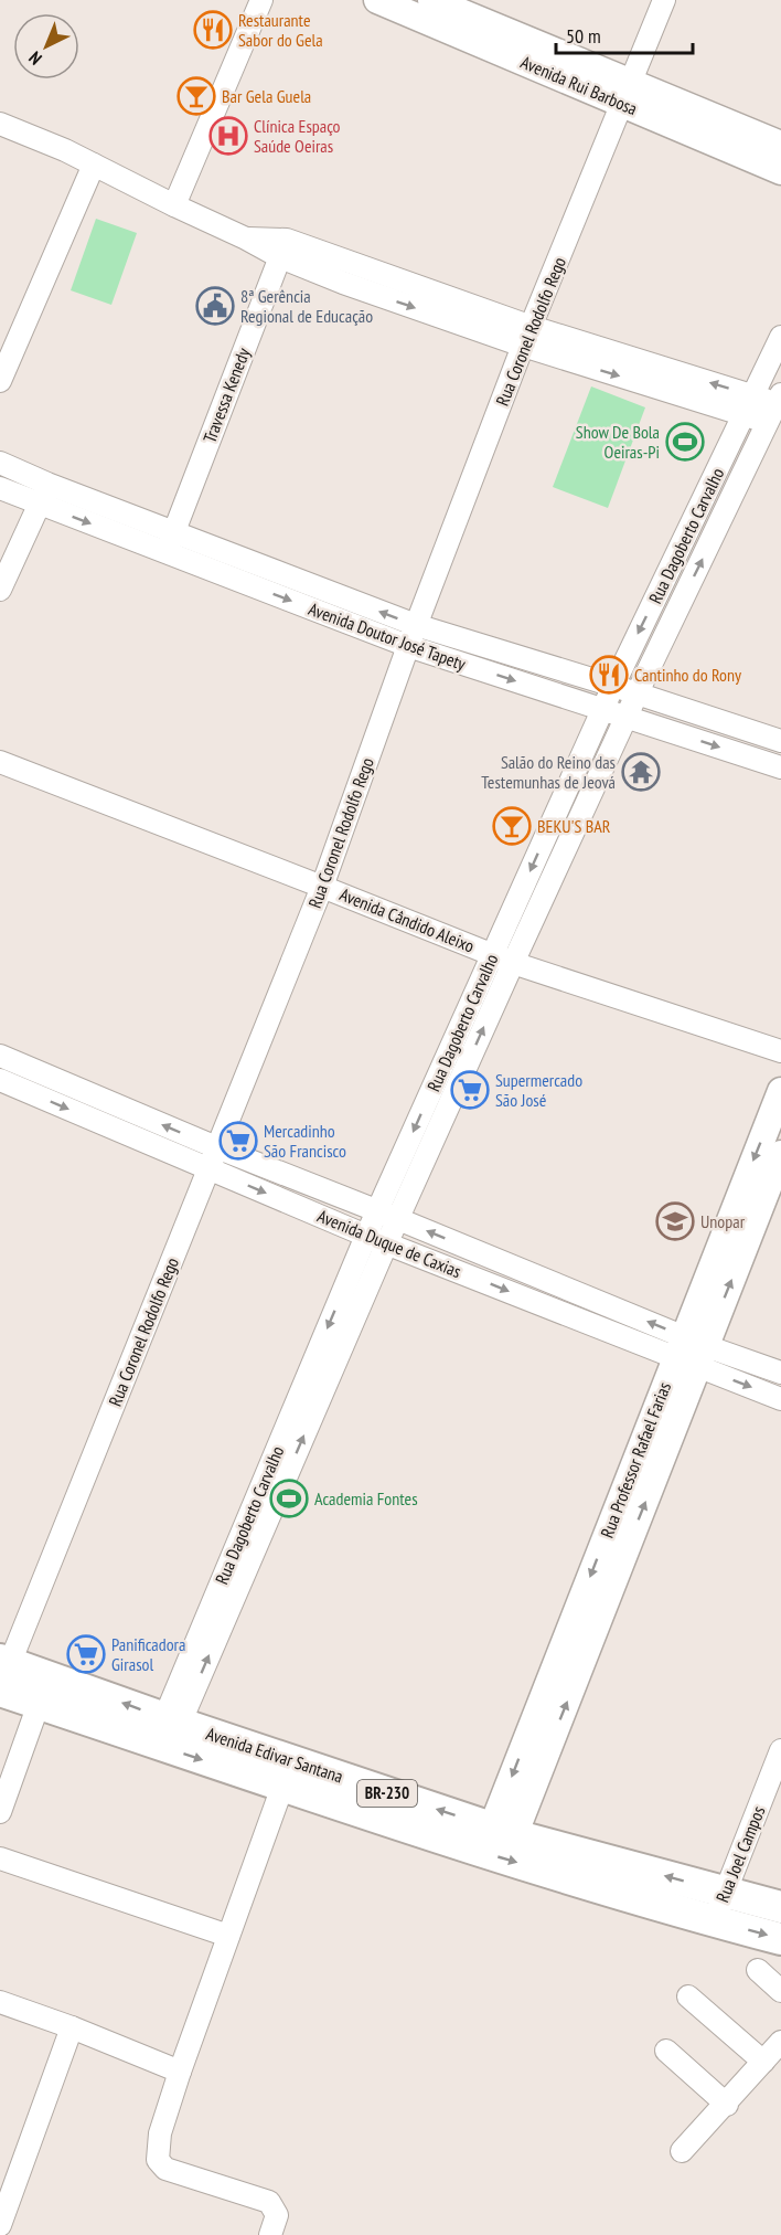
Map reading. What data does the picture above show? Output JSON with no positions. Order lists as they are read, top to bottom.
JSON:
{
  "streets": {
    "highway": ["Avenida Edivar Santana", "BR-230"],
    "main road": ["Avenida Rui Barbosa", "Rua Professor Rafael Farias"],
    "street": [
      "Rua Coronel Rodolfo Rego",
      "Travessa Kenedy",
      "Rua Dagoberto Carvalho",
      "Avenida Doutor José Tapety",
      "Avenida Cândido Aleixo",
      "Avenida Duque de Caxias",
      "Rua Joel Campos"
    ]
  },
  "crossings": [
    ["Avenida Rui Barbosa", "Rua Coronel Rodolfo Rego"],
    ["Rua Coronel Rodolfo Rego", "Avenida Doutor José Tapety"],
    ["Rua Coronel Rodolfo Rego", "Avenida Cândido Aleixo"],
    ["Rua Coronel Rodolfo Rego", "Avenida Duque de Caxias"],
    ["Rua Coronel Rodolfo Rego", "Avenida Edivar Santana"],
    ["Travessa Kenedy", "Avenida Doutor José Tapety"],
    ["Rua Dagoberto Carvalho", "Avenida Doutor José Tapety"],
    ["Rua Dagoberto Carvalho", "Avenida Cândido Aleixo"],
    ["Rua Dagoberto Carvalho", "Avenida Duque de Caxias"],
    ["Rua Dagoberto Carvalho", "Avenida Edivar Santana"],
    ["Avenida Duque de Caxias", "Rua Professor Rafael Farias"],
    ["Rua Professor Rafael Farias", "Avenida Edivar Santana"],
    ["Avenida Edivar Santana", "Rua Joel Campos"]
  ],
  "places": {
    "restaurant": ["Restaurante Sabor do Gela", "Cantinho do Rony"],
    "bar": ["Bar Gela Guela", "BEKU'S BAR"],
    "hospital": ["Clínica Espaço Saúde Oeiras"],
    "public building": ["8ª Gerência Regional de Educação"],
    "sports": ["Show De Bola Oeiras-Pi", "Academia Fontes"],
    "temple": ["Salão do Reino das Testemunhas de Jeová"],
    "supermarket": ["Supermercado São José", "Mercadinho São Francisco", "Panificadora Girasol"],
    "school or university": ["Unopar"]
  },
  "scale_bar": "50 m",
  "north": "bottom left"
}
